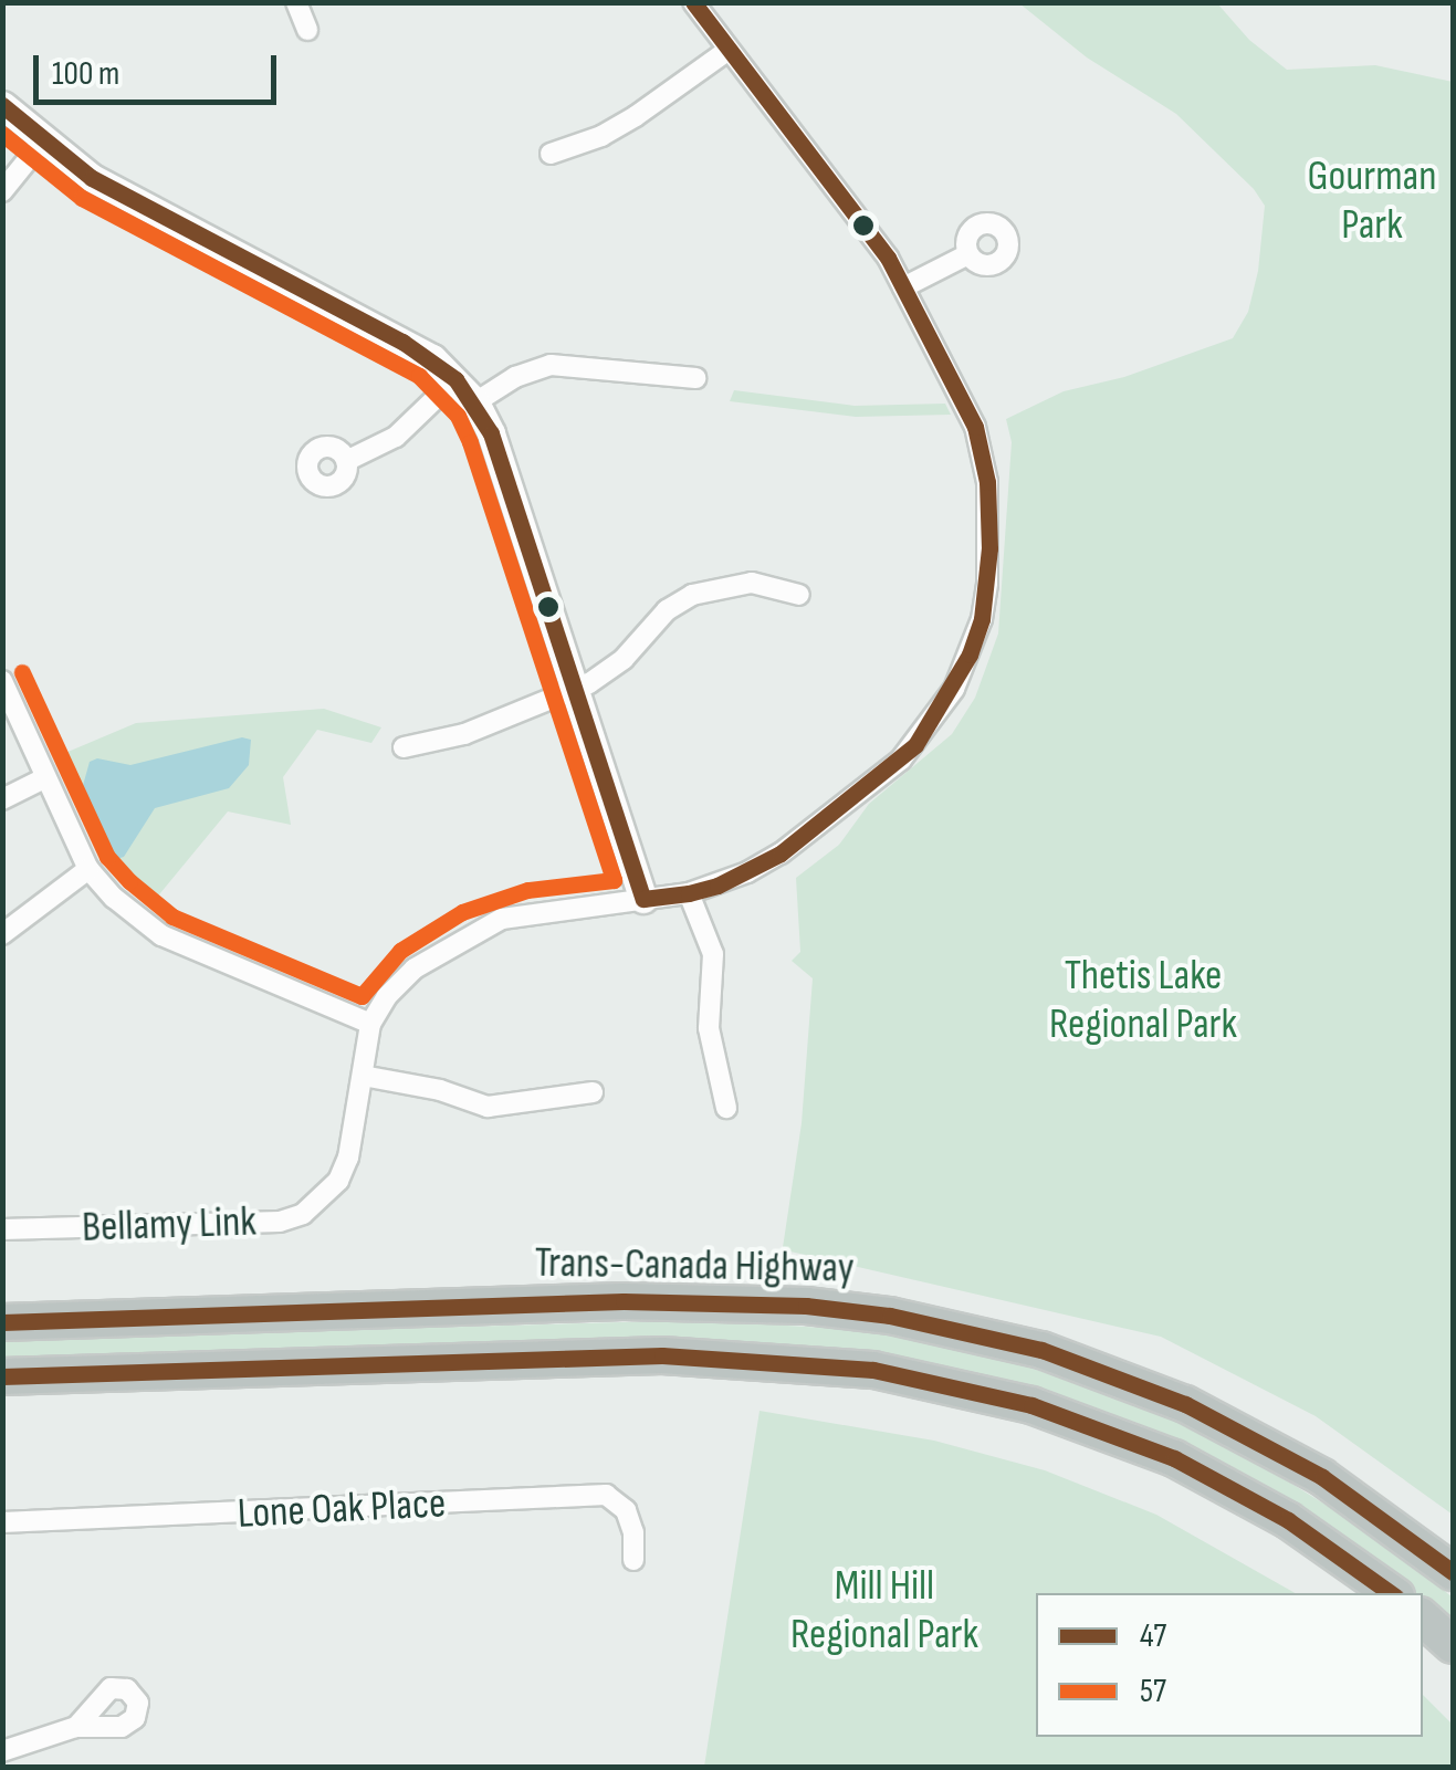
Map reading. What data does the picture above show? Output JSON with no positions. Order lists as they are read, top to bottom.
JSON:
{
  "streets": {
    "highway": ["Trans-Canada Highway"],
    "street": ["Bellamy Link", "Lone Oak Place"]
  },
  "parks": ["Gourman Park", "Thetis Lake Regional Park", "Mill Hill Regional Park"],
  "lines": ["transit line 47", "transit line 57"],
  "legend": ["47", "57"],
  "scale_bar": "100 m"
}
